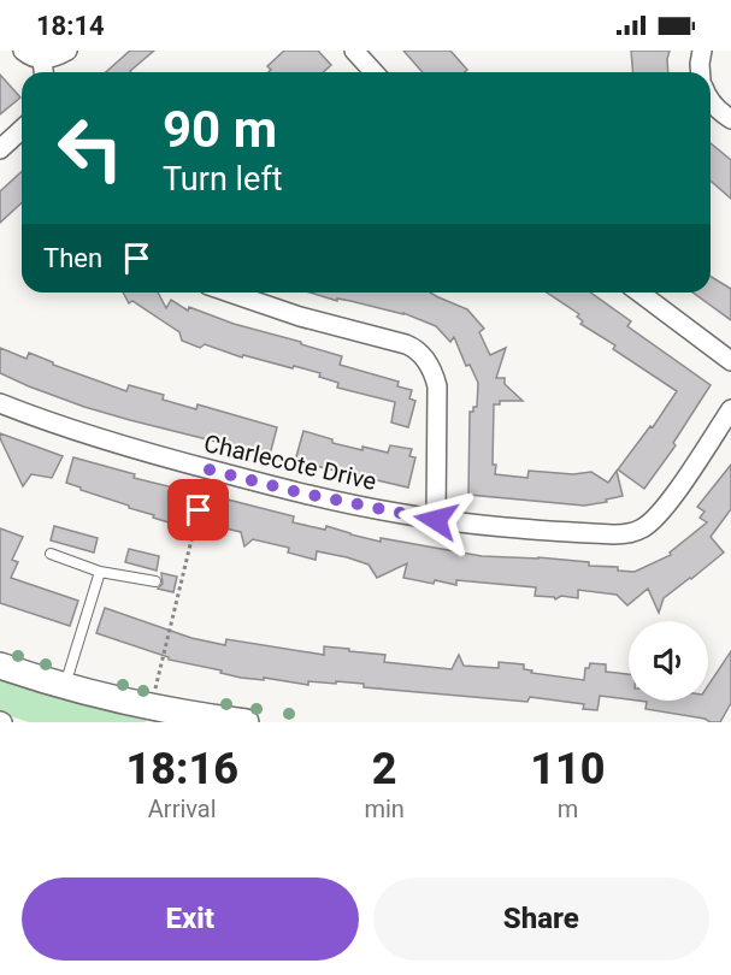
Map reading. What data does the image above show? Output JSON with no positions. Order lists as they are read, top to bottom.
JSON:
{
  "streets": {
    "street": ["Charlecote Drive"]
  },
  "page": {
    "status": "18:14",
    "turn": ["90 m", "Turn left"],
    "then": "Then",
    "eta": [
      "18:16",
      "Arrival",
      "2",
      "min",
      "110",
      "m"
    ],
    "buttons": ["Exit", "Share"]
  }
}
